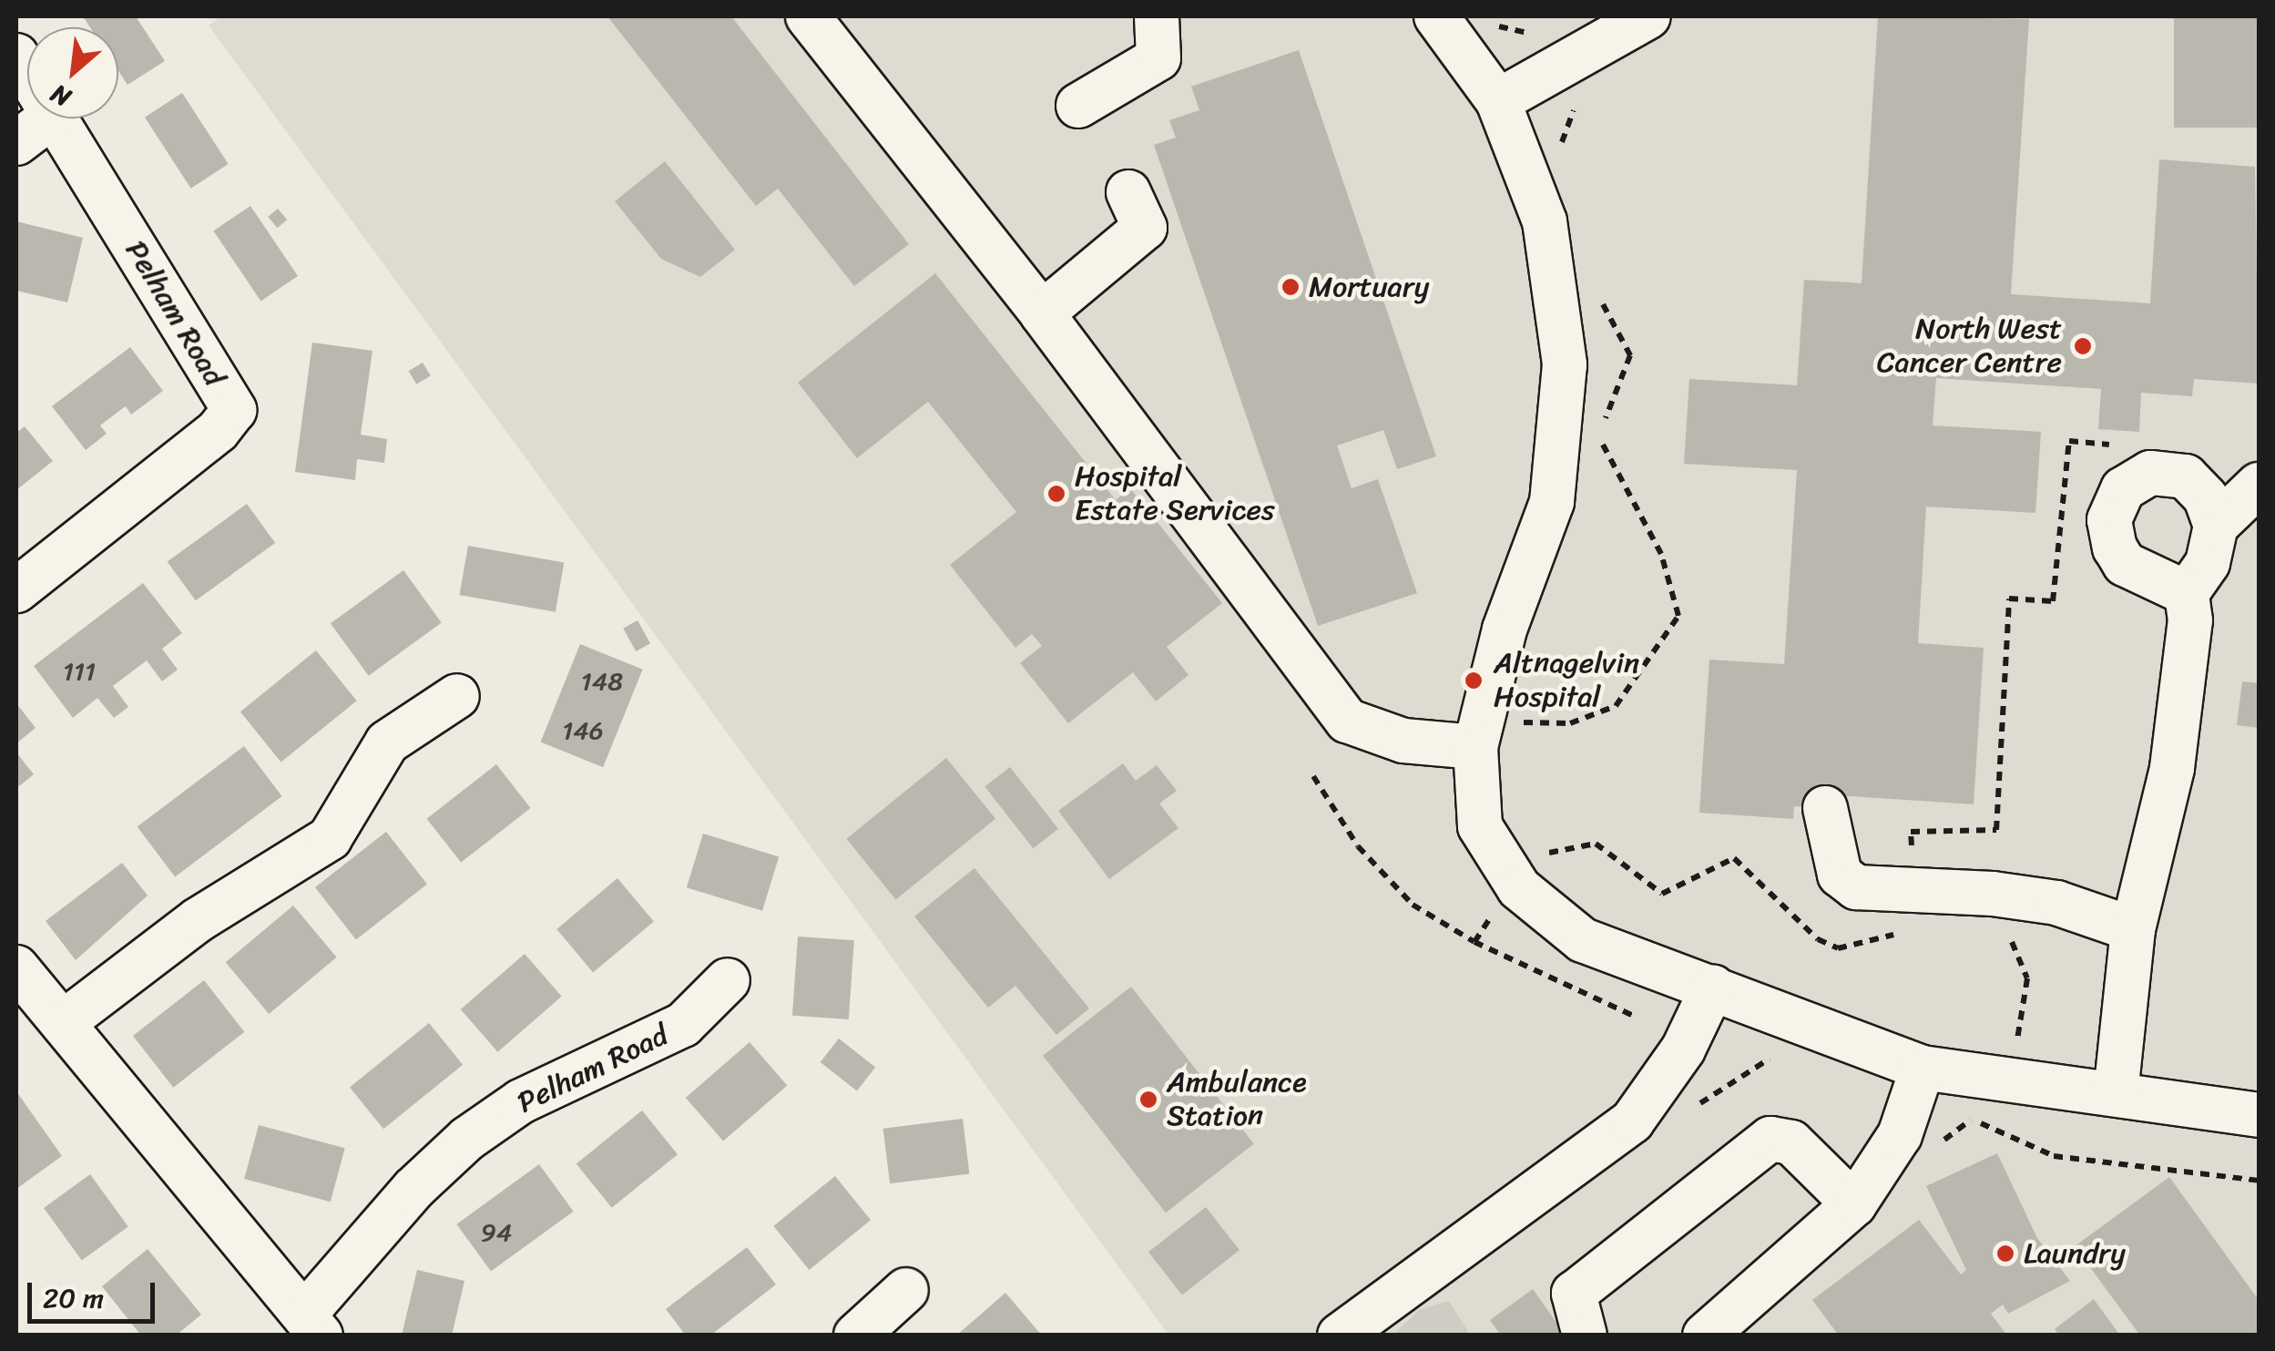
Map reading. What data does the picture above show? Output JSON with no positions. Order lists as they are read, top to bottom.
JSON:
{
  "streets": {
    "street": ["Pelham Road"]
  },
  "places": [
    "Mortuary",
    "North West Cancer Centre",
    "Hospital Estate Services",
    "Altnagelvin Hospital",
    "Ambulance Station",
    "Laundry"
  ],
  "house_numbers": [
    "111",
    "148",
    "146",
    "94"
  ],
  "scale_bar": "20 m",
  "north": "bottom left"
}
